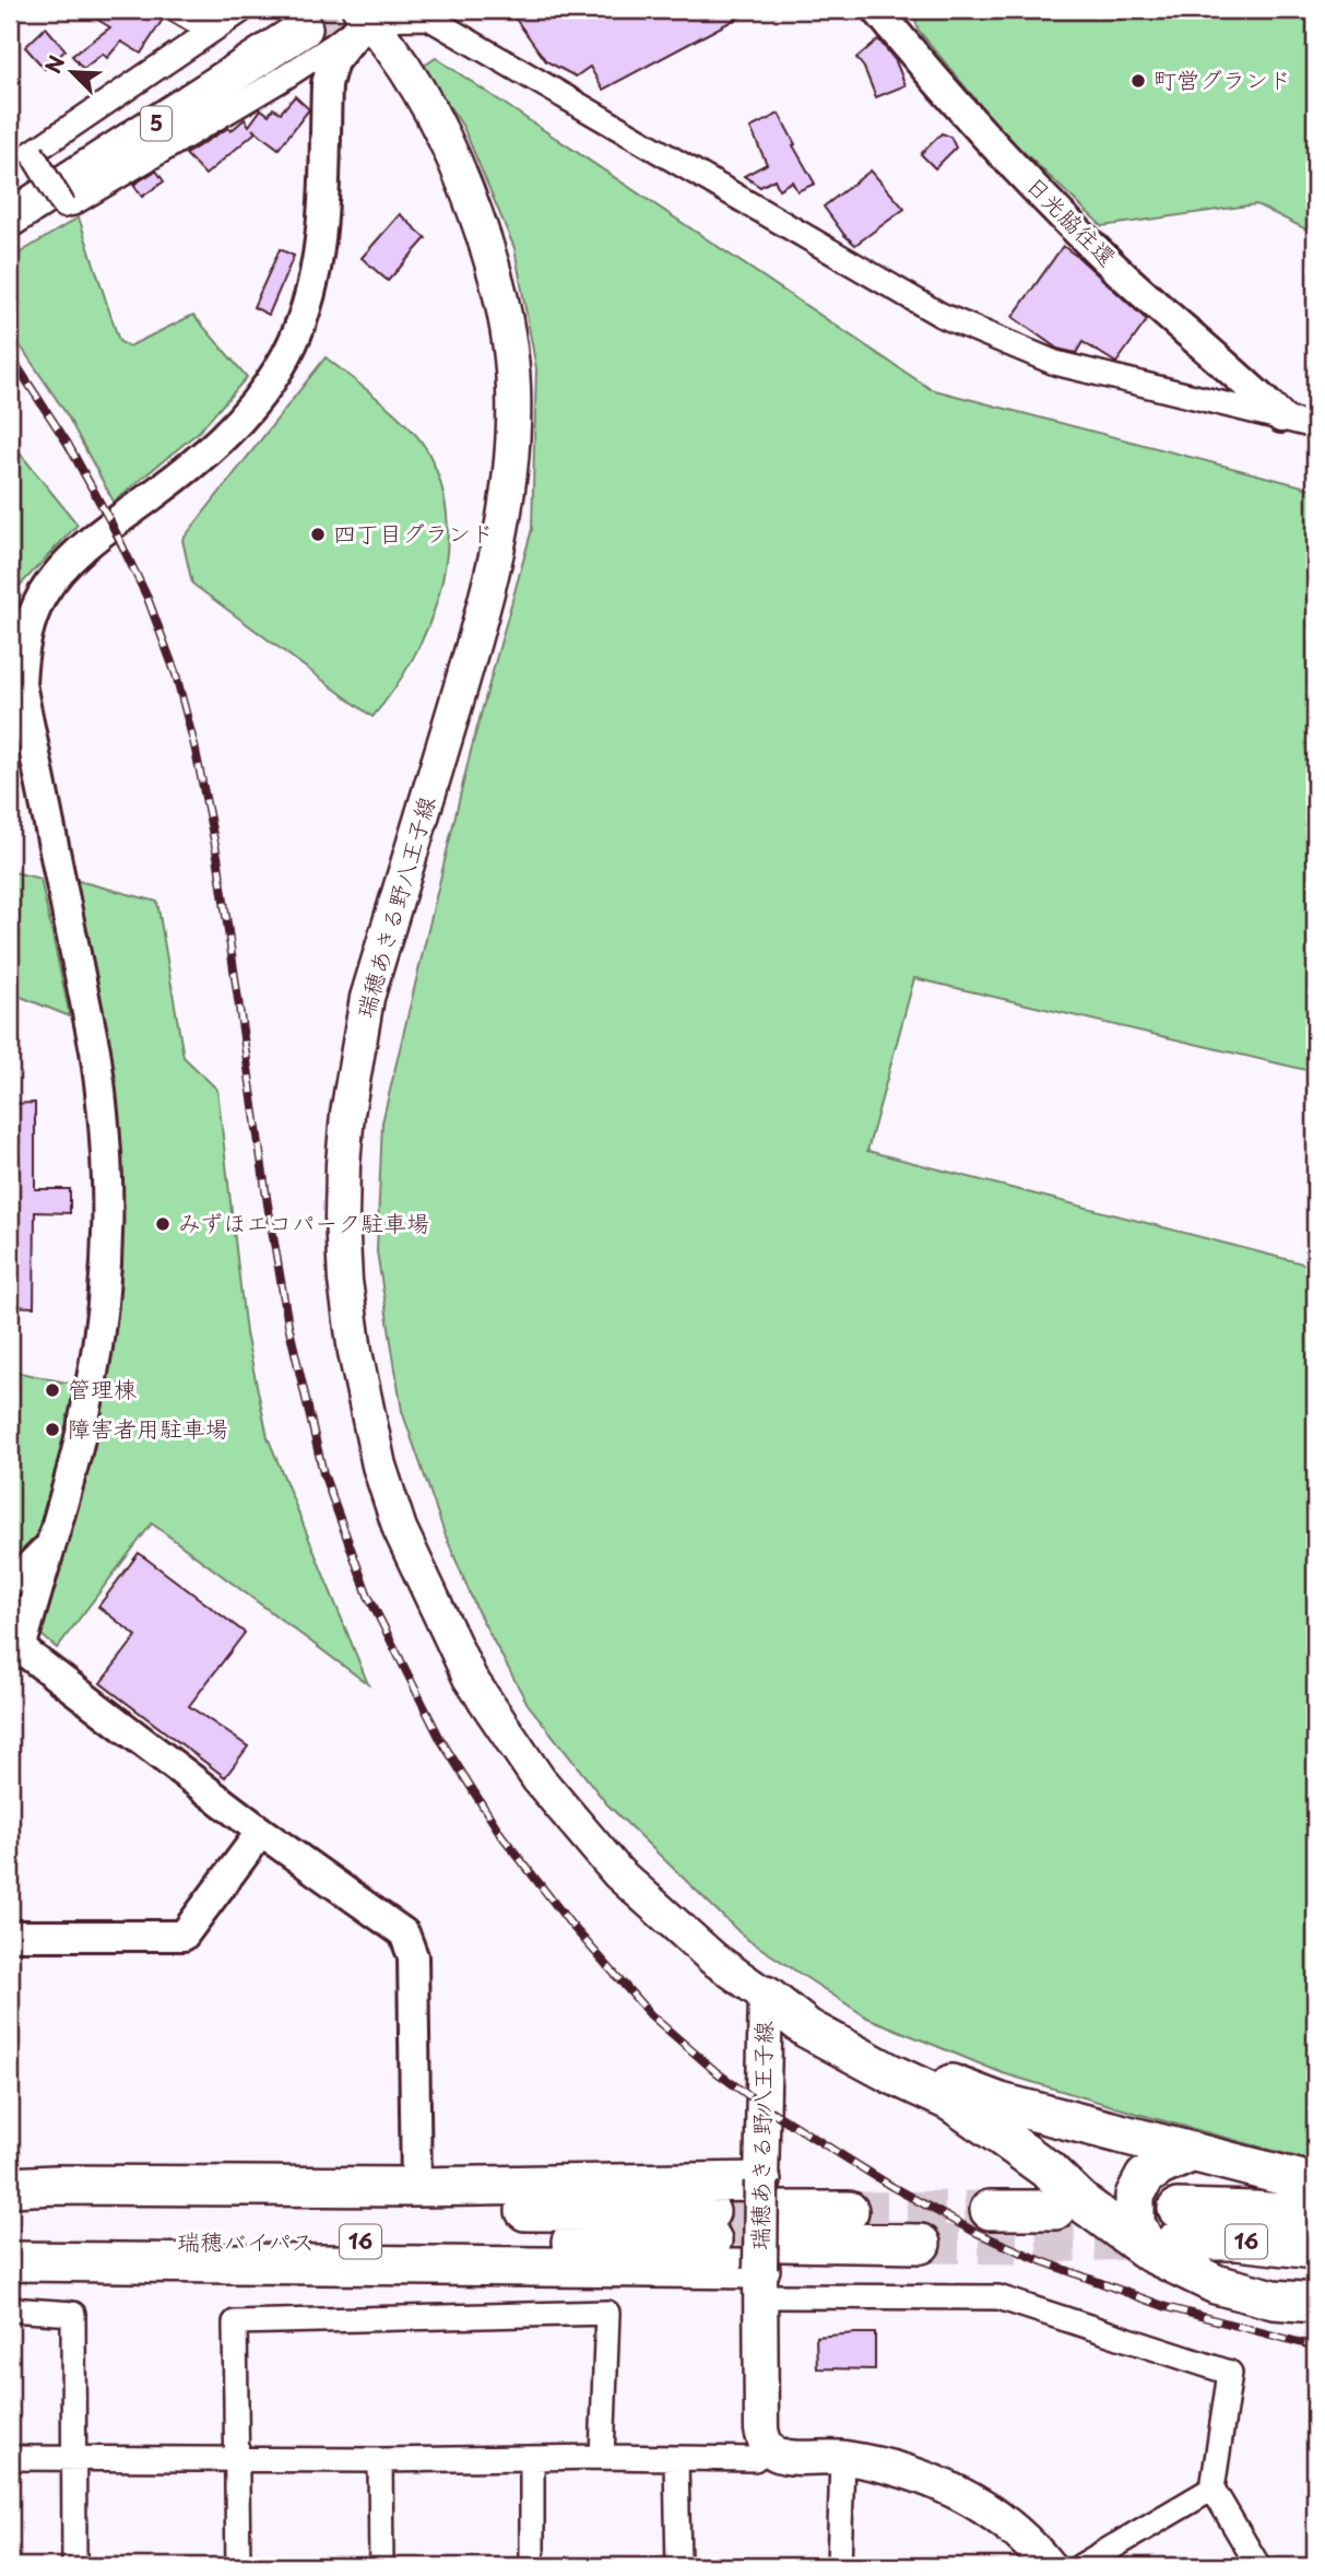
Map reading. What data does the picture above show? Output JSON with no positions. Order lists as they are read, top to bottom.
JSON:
{
  "streets": {
    "highway": ["16", "瑞穂バイパス"],
    "main road": ["5", "瑞穂あきる野八王子線"],
    "street": ["日光脇往還"]
  },
  "places": [
    "町営グランド",
    "四丁目グランド",
    "みずほエコパーク駐車場",
    "管理棟",
    "障害者用駐車場"
  ],
  "north": "top left"
}
